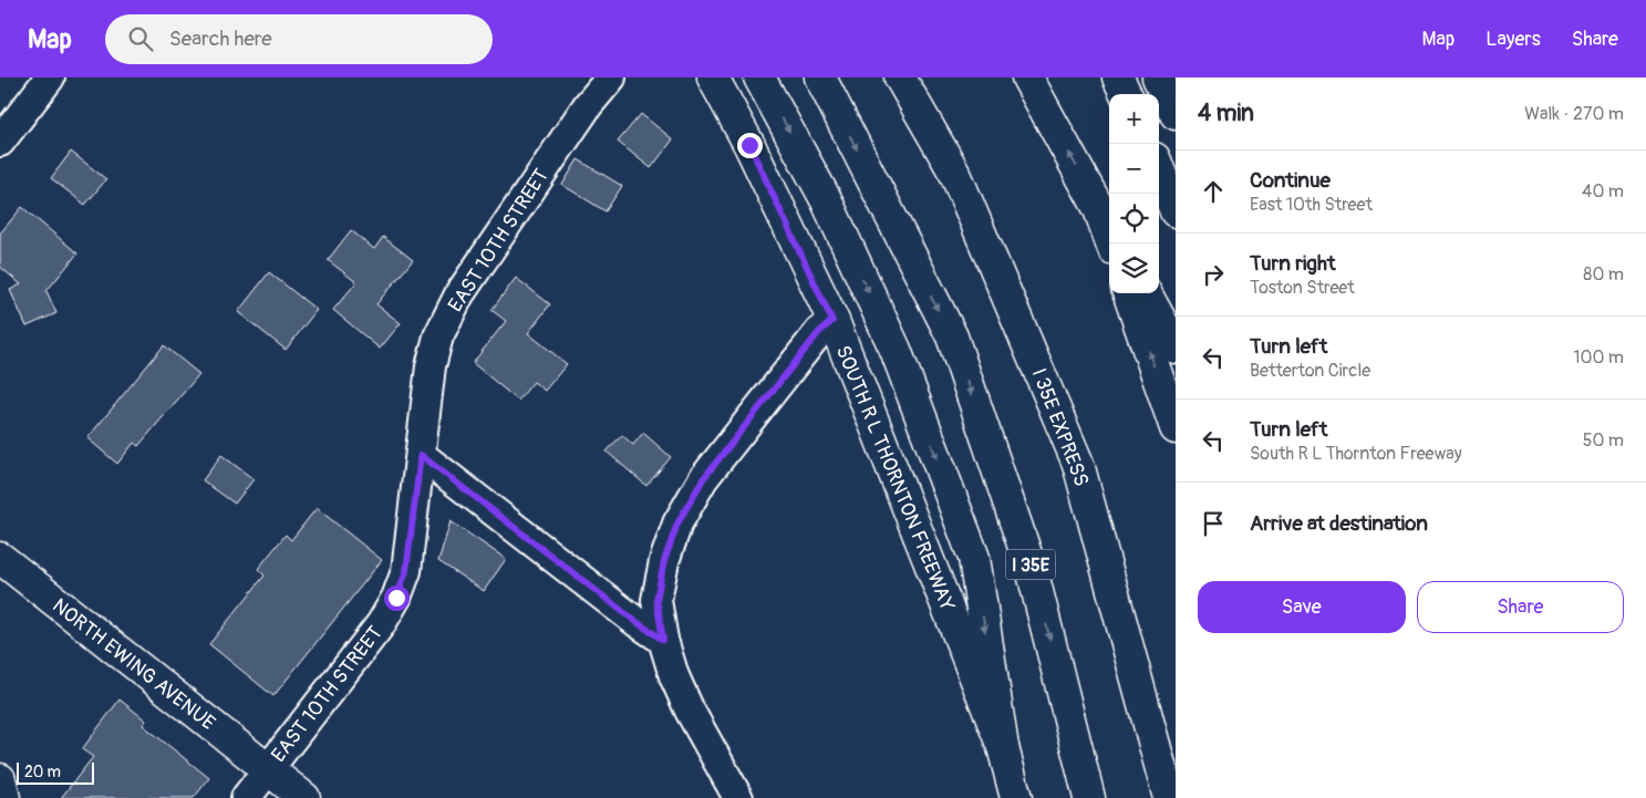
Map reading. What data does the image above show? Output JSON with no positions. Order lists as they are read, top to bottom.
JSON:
{
  "streets": {
    "main road": [
      "I 35E EXPRESS",
      "SOUTH R L THORNTON FREEWAY",
      "I 35E",
      "NORTH EWING AVENUE"
    ],
    "street": ["EAST 10TH STREET"]
  },
  "crossings": [
    ["EAST 10TH STREET", "NORTH EWING AVENUE"]
  ],
  "scale_bar": "20 m",
  "page": {
    "header": "Map",
    "search": "Search here",
    "nav": ["Map", "Layers", "Share"],
    "heading": ["4 min", "Walk · 270 m"],
    "map_buttons": ["+", "−"],
    "list": [
      ["Continue", "East 10th Street", "40 m"],
      ["Turn right", "Toston Street", "80 m"],
      ["Turn left", "Betterton Circle", "100 m"],
      ["Turn left", "South R L Thornton Freeway", "50 m"],
      "Arrive at destination"
    ],
    "buttons": ["Save", "Share"],
    "scale": "20 m"
  }
}
